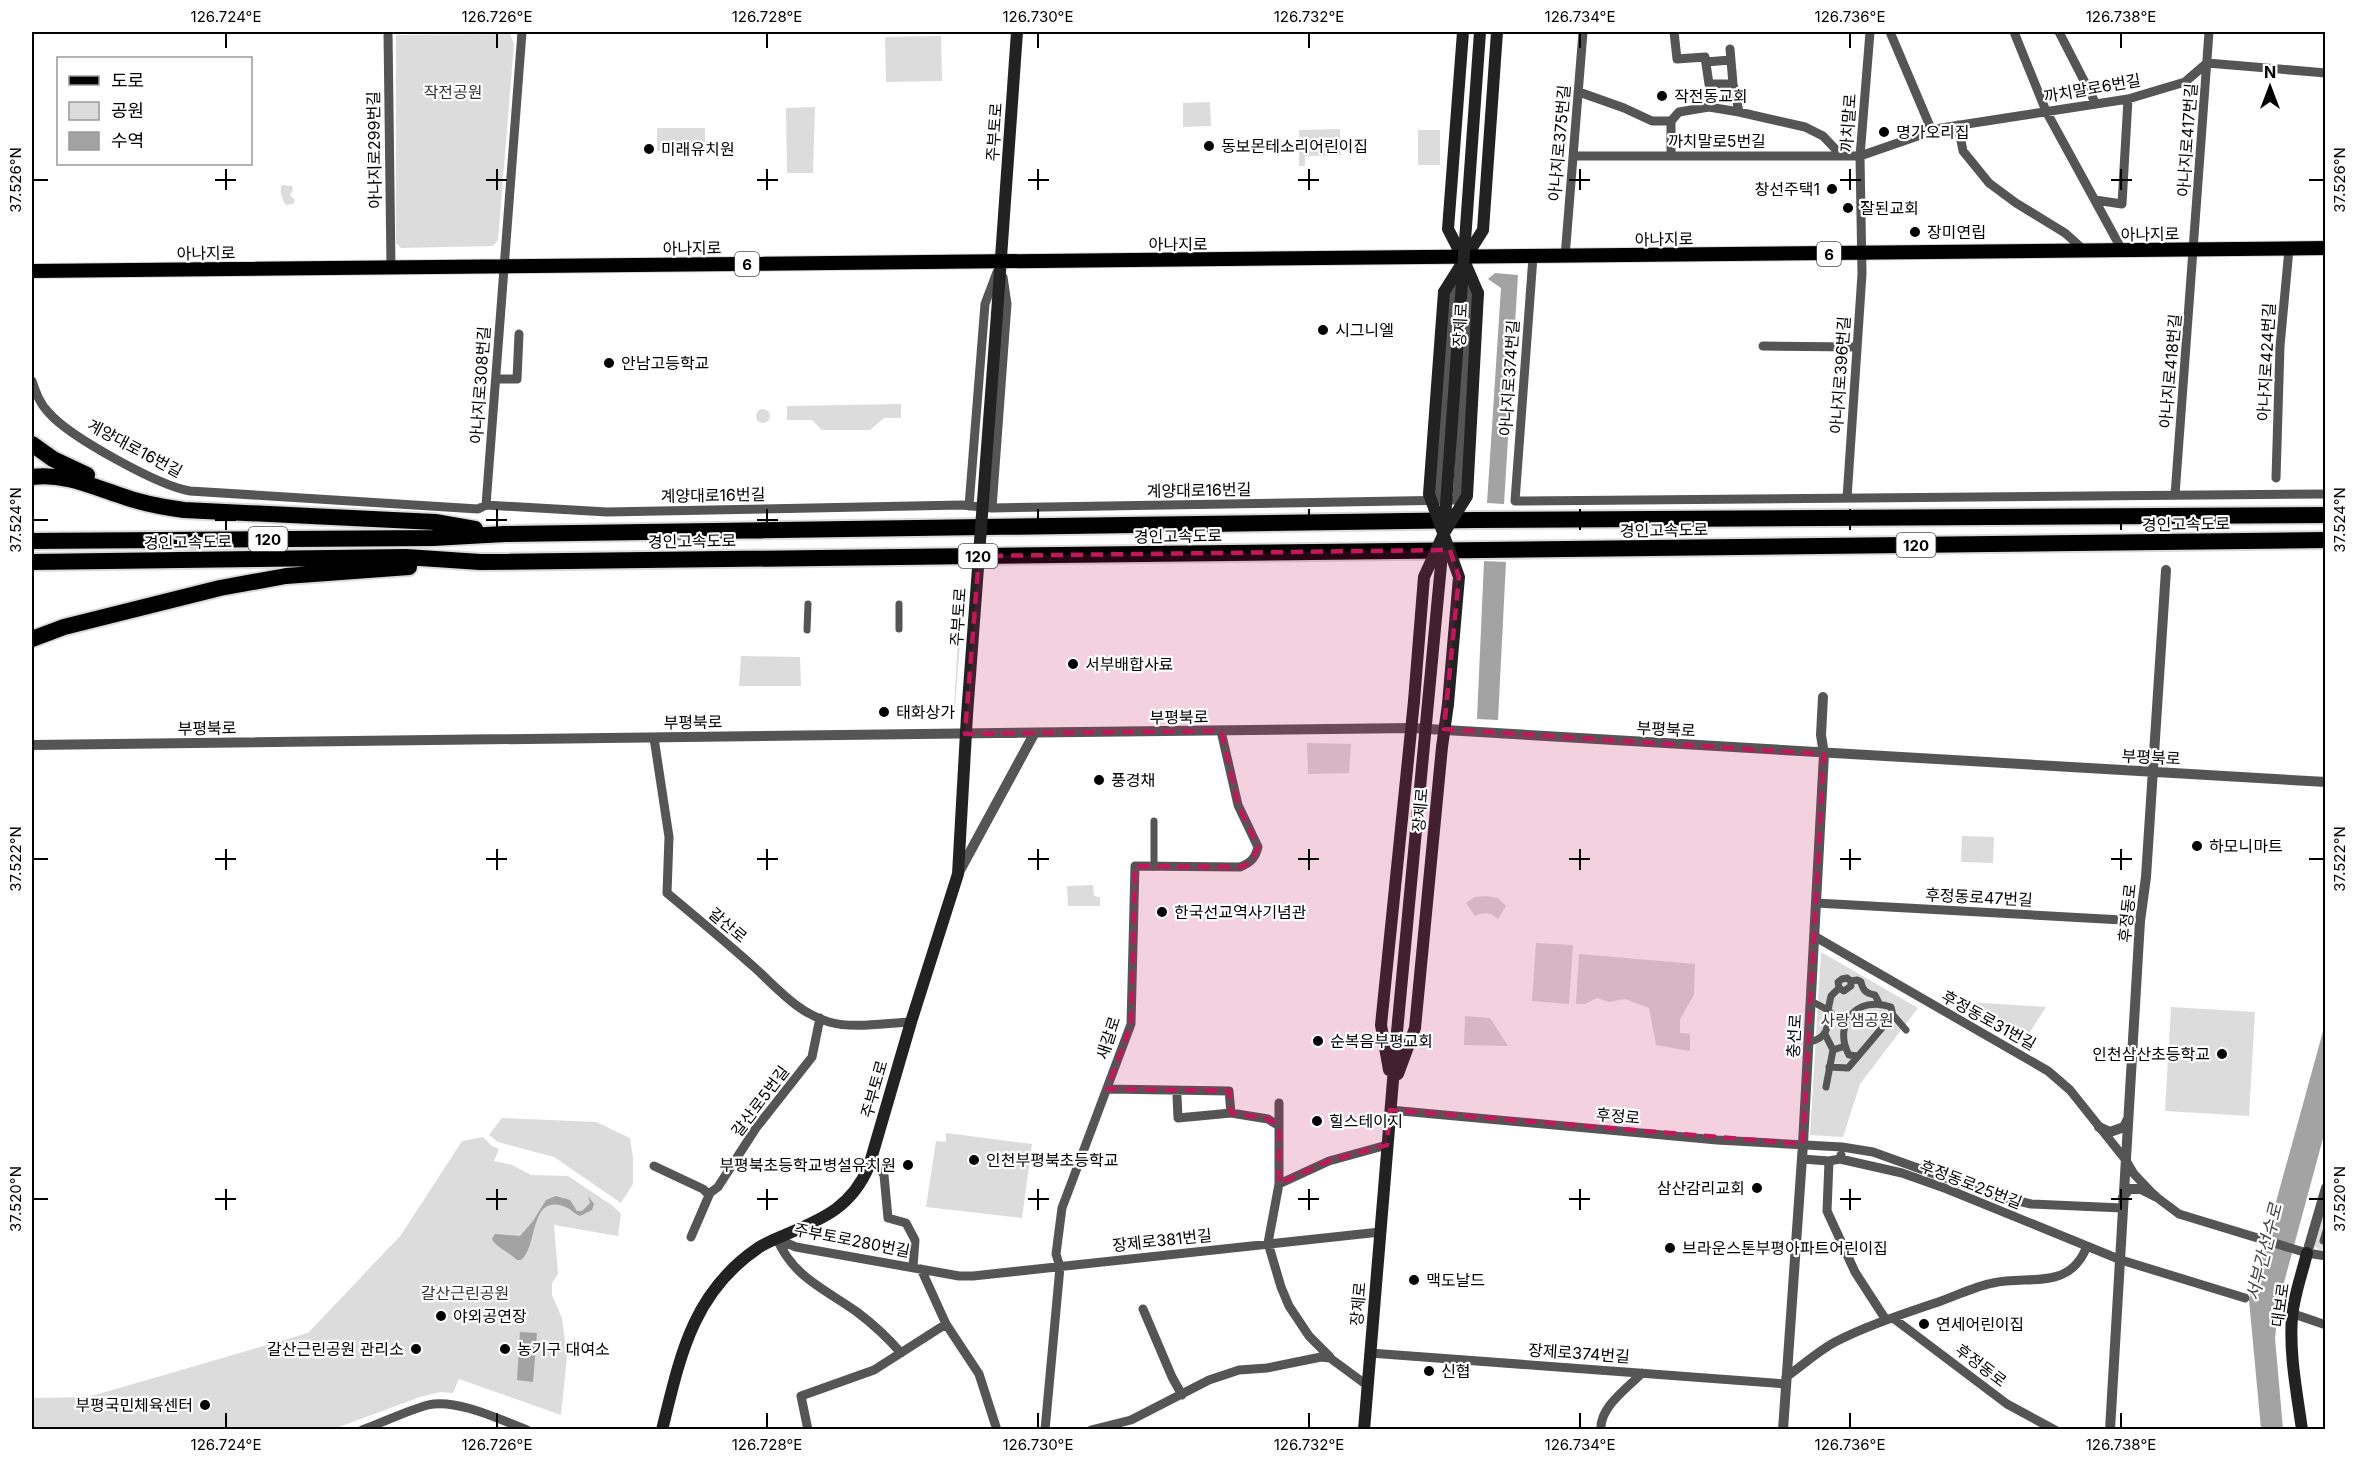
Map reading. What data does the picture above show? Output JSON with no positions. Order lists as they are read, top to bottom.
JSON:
{
  "streets": {
    "highway": ["경인고속도로", "120"],
    "main road": [
      "주부토로",
      "아나지로",
      "6",
      "장제로",
      "대보로"
    ],
    "street": [
      "까치말로6번길",
      "까치말로",
      "아나지로417번길",
      "까치말로5번길",
      "아나지로375번길",
      "아나지로299번길",
      "아나지로424번길",
      "아나지로418번길",
      "아나지로396번길",
      "아나지로374번길",
      "아나지로308번길",
      "계양대로16번길",
      "부평북로",
      "후정동로47번길",
      "후정동로",
      "갈산로",
      "후정동로31번길",
      "충선로",
      "새갈로",
      "갈산로5번길",
      "후정로",
      "후정동로25번길",
      "주부토로280번길",
      "장제로381번길",
      "장제로374번길"
    ]
  },
  "crossings": [
    ["까치말로6번길", "까치말로"],
    ["까치말로6번길", "아나지로417번길"],
    ["까치말로6번길", "까치말로5번길"],
    ["까치말로", "까치말로5번길"],
    ["까치말로", "아나지로"],
    ["까치말로", "아나지로396번길"],
    ["주부토로", "아나지로"],
    ["주부토로", "부평북로"],
    ["주부토로", "갈산로"],
    ["주부토로", "주부토로280번길"],
    ["아나지로417번길", "아나지로"],
    ["아나지로417번길", "아나지로418번길"],
    ["까치말로5번길", "아나지로375번길"],
    ["아나지로375번길", "아나지로"],
    ["아나지로299번길", "아나지로"],
    ["아나지로", "장제로"],
    ["아나지로", "아나지로424번길"],
    ["아나지로", "아나지로418번길"],
    ["아나지로", "아나지로396번길"],
    ["아나지로", "아나지로374번길"],
    ["아나지로", "아나지로308번길"],
    ["장제로", "부평북로"],
    ["장제로", "후정로"],
    ["장제로", "장제로381번길"],
    ["장제로", "장제로374번길"],
    ["아나지로396번길", "아나지로374번길"],
    ["아나지로308번길", "계양대로16번길"],
    ["부평북로", "후정동로"],
    ["부평북로", "갈산로"],
    ["부평북로", "충선로"],
    ["부평북로", "새갈로"],
    ["후정동로47번길", "후정동로"],
    ["후정동로47번길", "충선로"],
    ["후정동로", "후정동로31번길"],
    ["후정동로", "후정로"],
    ["후정동로", "후정동로25번길"],
    ["갈산로", "갈산로5번길"],
    ["후정동로31번길", "충선로"],
    ["후정동로31번길", "대보로"],
    ["충선로", "후정로"],
    ["충선로", "장제로374번길"],
    ["새갈로", "주부토로280번길"],
    ["새갈로", "장제로381번길"],
    ["주부토로280번길", "장제로381번길"]
  ],
  "water": ["서부간선수로"],
  "parks": ["작전공원", "사랑샘공원", "갈산근린공원"],
  "places": [
    "작전동교회",
    "명가오리집",
    "동보몬테소리어린이집",
    "미래유치원",
    "창선주택1",
    "잘된교회",
    "장미연립",
    "시그니엘",
    "안남고등학교",
    "서부배합사료",
    "태화상가",
    "풍경채",
    "하모니마트",
    "한국선교역사기념관",
    "순복음부평교회",
    "인천삼산초등학교",
    "힐스테이지",
    "인천부평북초등학교",
    "부평북초등학교병설유치원",
    "삼산감리교회",
    "브라운스톤부평아파트어린이집",
    "맥도날드",
    "야외공연장",
    "연세어린이집",
    "갈산근린공원 관리소",
    "농기구 대여소",
    "신협",
    "부평국민체육센터"
  ],
  "legend": ["도로", "공원", "수역"],
  "north": "top",
  "coordinates": [
    "126.724°E",
    "126.726°E",
    "126.728°E",
    "126.730°E",
    "126.732°E",
    "126.734°E",
    "126.736°E",
    "126.738°E",
    "37.526°N",
    "37.524°N",
    "37.522°N",
    "37.520°N"
  ]
}
